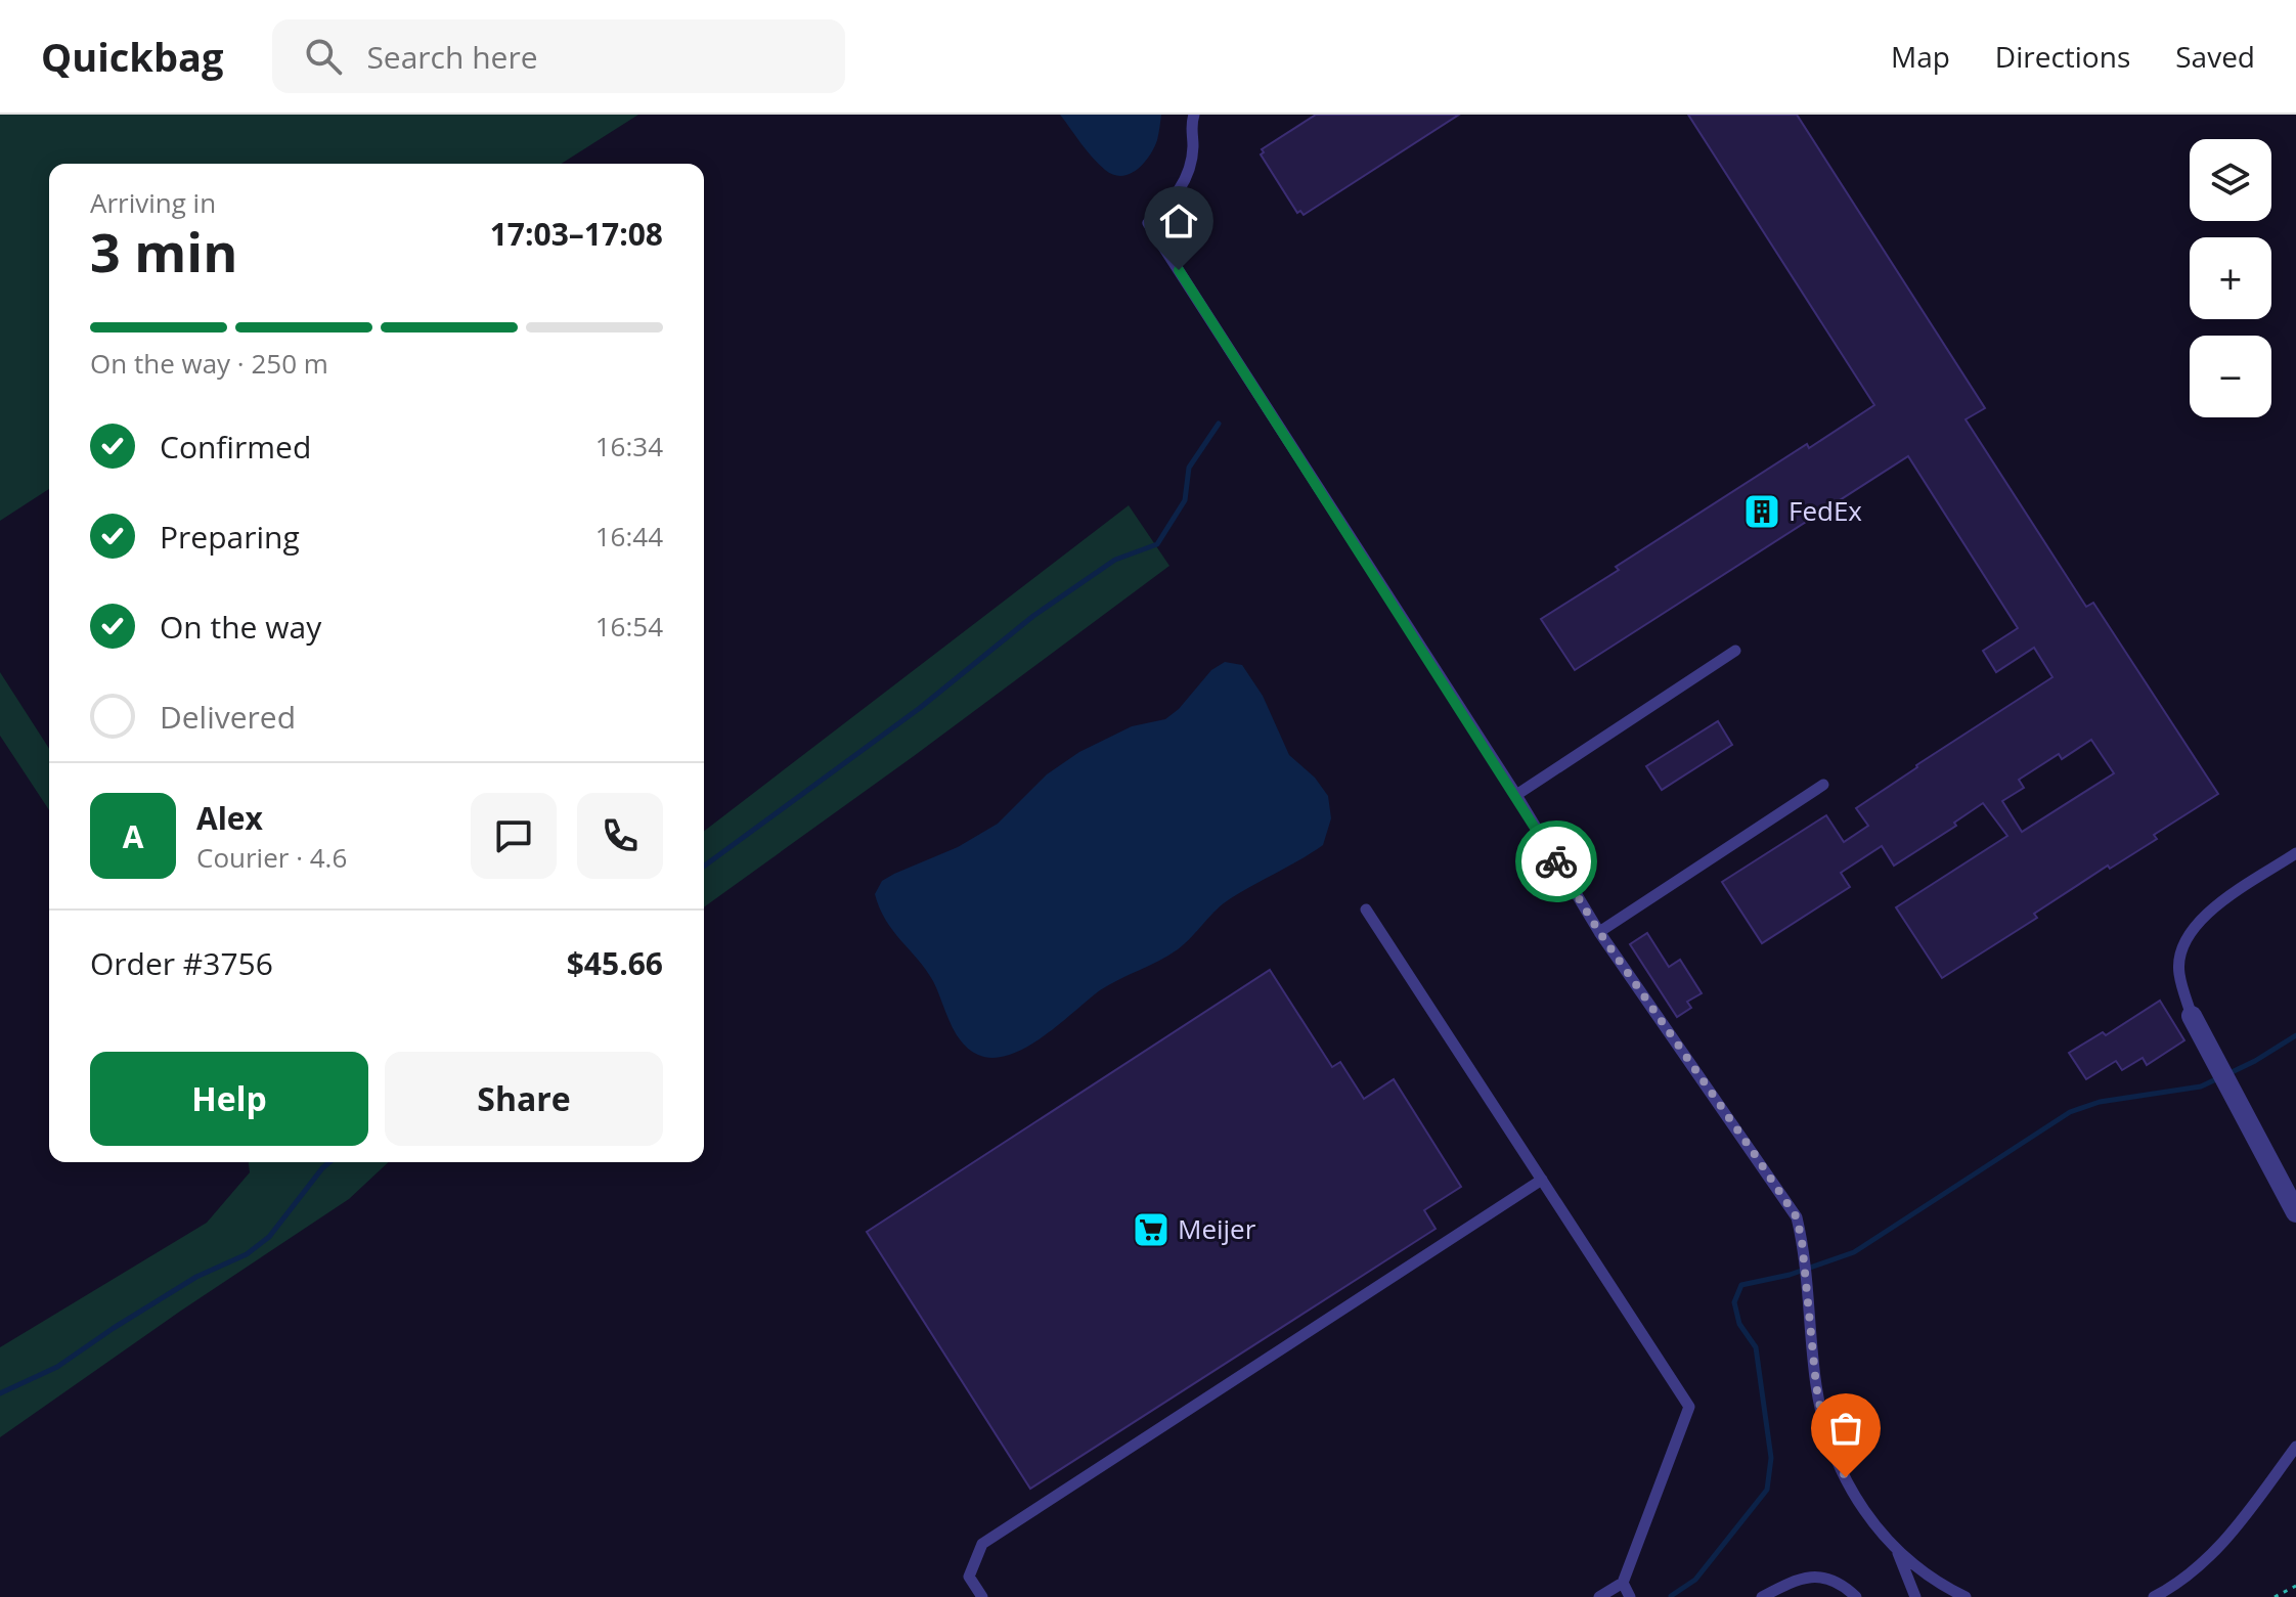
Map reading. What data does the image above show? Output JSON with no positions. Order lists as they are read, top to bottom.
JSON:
{
  "places": {
    "building": ["FedEx"],
    "supermarket": ["Meijer"]
  },
  "page": {
    "header": "Quickbag",
    "search": "Search here",
    "nav": ["Map", "Directions", "Saved"],
    "map_buttons": ["+", "−"],
    "heading": ["3 min", "Arriving in", "17:03–17:08"],
    "panel": [
      "Alex",
      "Courier · 4.6",
      "Order #3756",
      "$45.66"
    ],
    "bar": "On the way · 250 m",
    "list": [
      ["Confirmed", "16:34"],
      ["Preparing", "16:44"],
      ["On the way", "16:54"],
      "Delivered"
    ],
    "round": "A",
    "buttons": ["Help", "Share"]
  }
}
